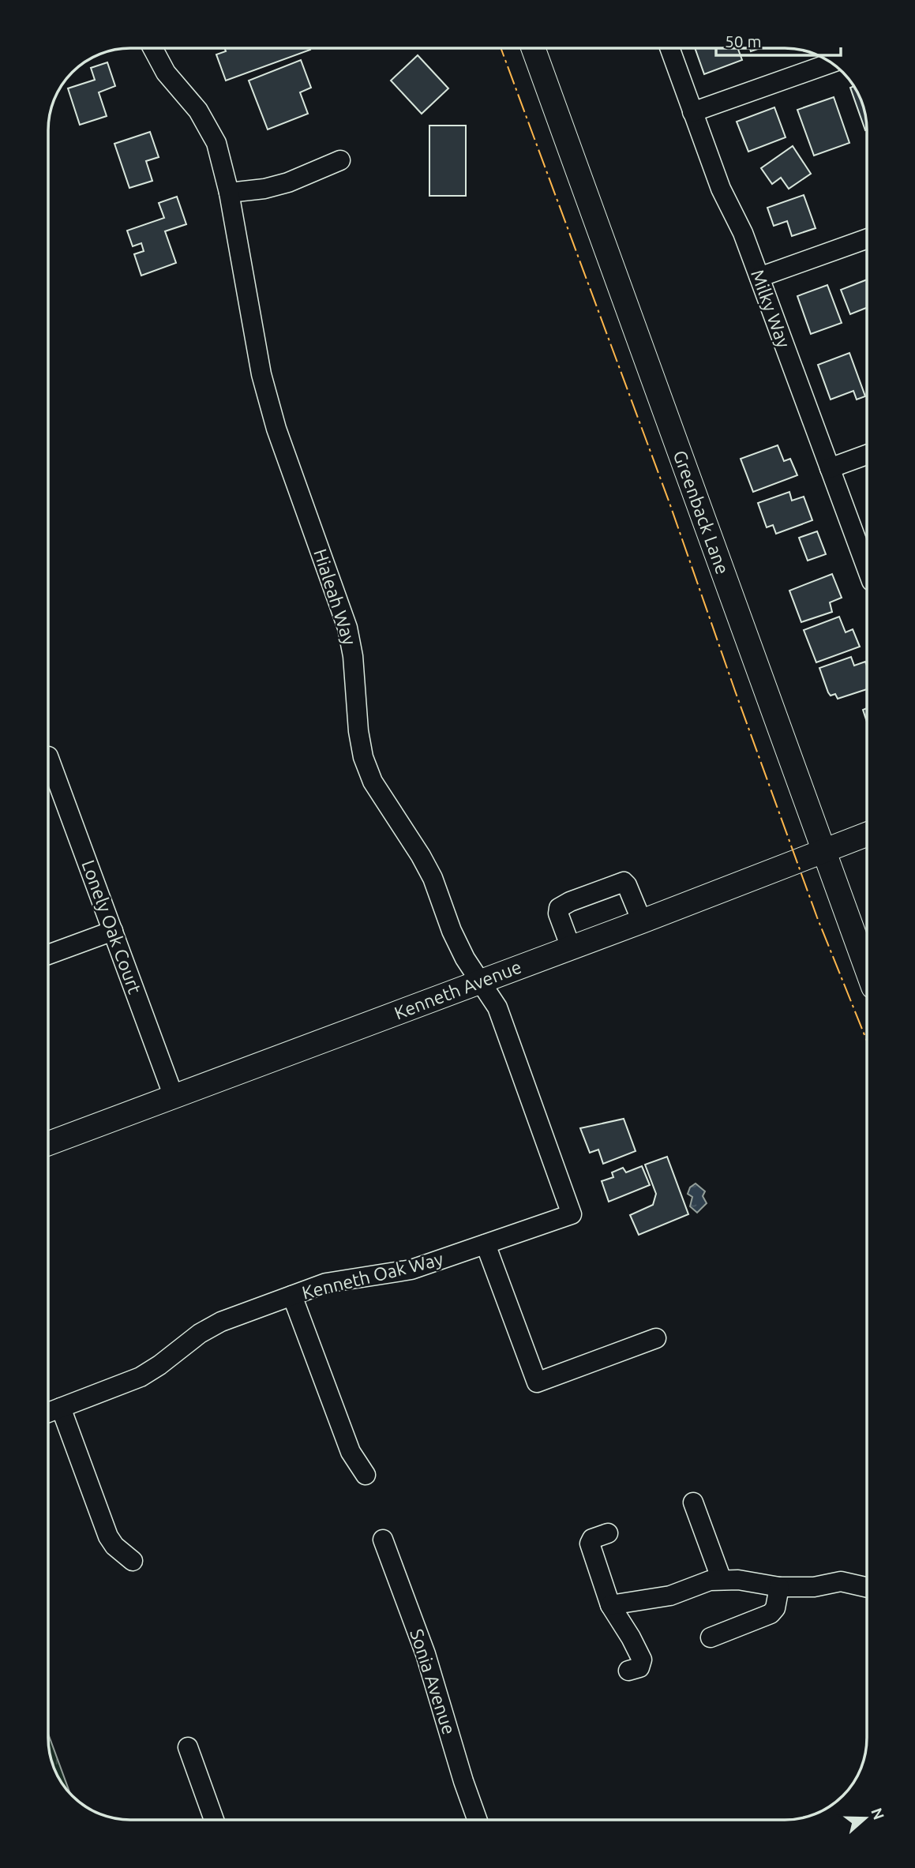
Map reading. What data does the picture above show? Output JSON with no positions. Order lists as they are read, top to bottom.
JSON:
{
  "streets": {
    "main road": ["Greenback Lane", "Kenneth Avenue"],
    "street": [
      "Milky Way",
      "Hialeah Way",
      "Lonely Oak Court",
      "Kenneth Oak Way",
      "Sonia Avenue"
    ]
  },
  "crossings": [
    ["Greenback Lane", "Kenneth Avenue"],
    ["Hialeah Way", "Kenneth Avenue"],
    ["Hialeah Way", "Kenneth Oak Way"],
    ["Lonely Oak Court", "Kenneth Avenue"],
    ["Kenneth Avenue", "Kenneth Oak Way"]
  ],
  "scale_bar": "50 m",
  "north": "right"
}
